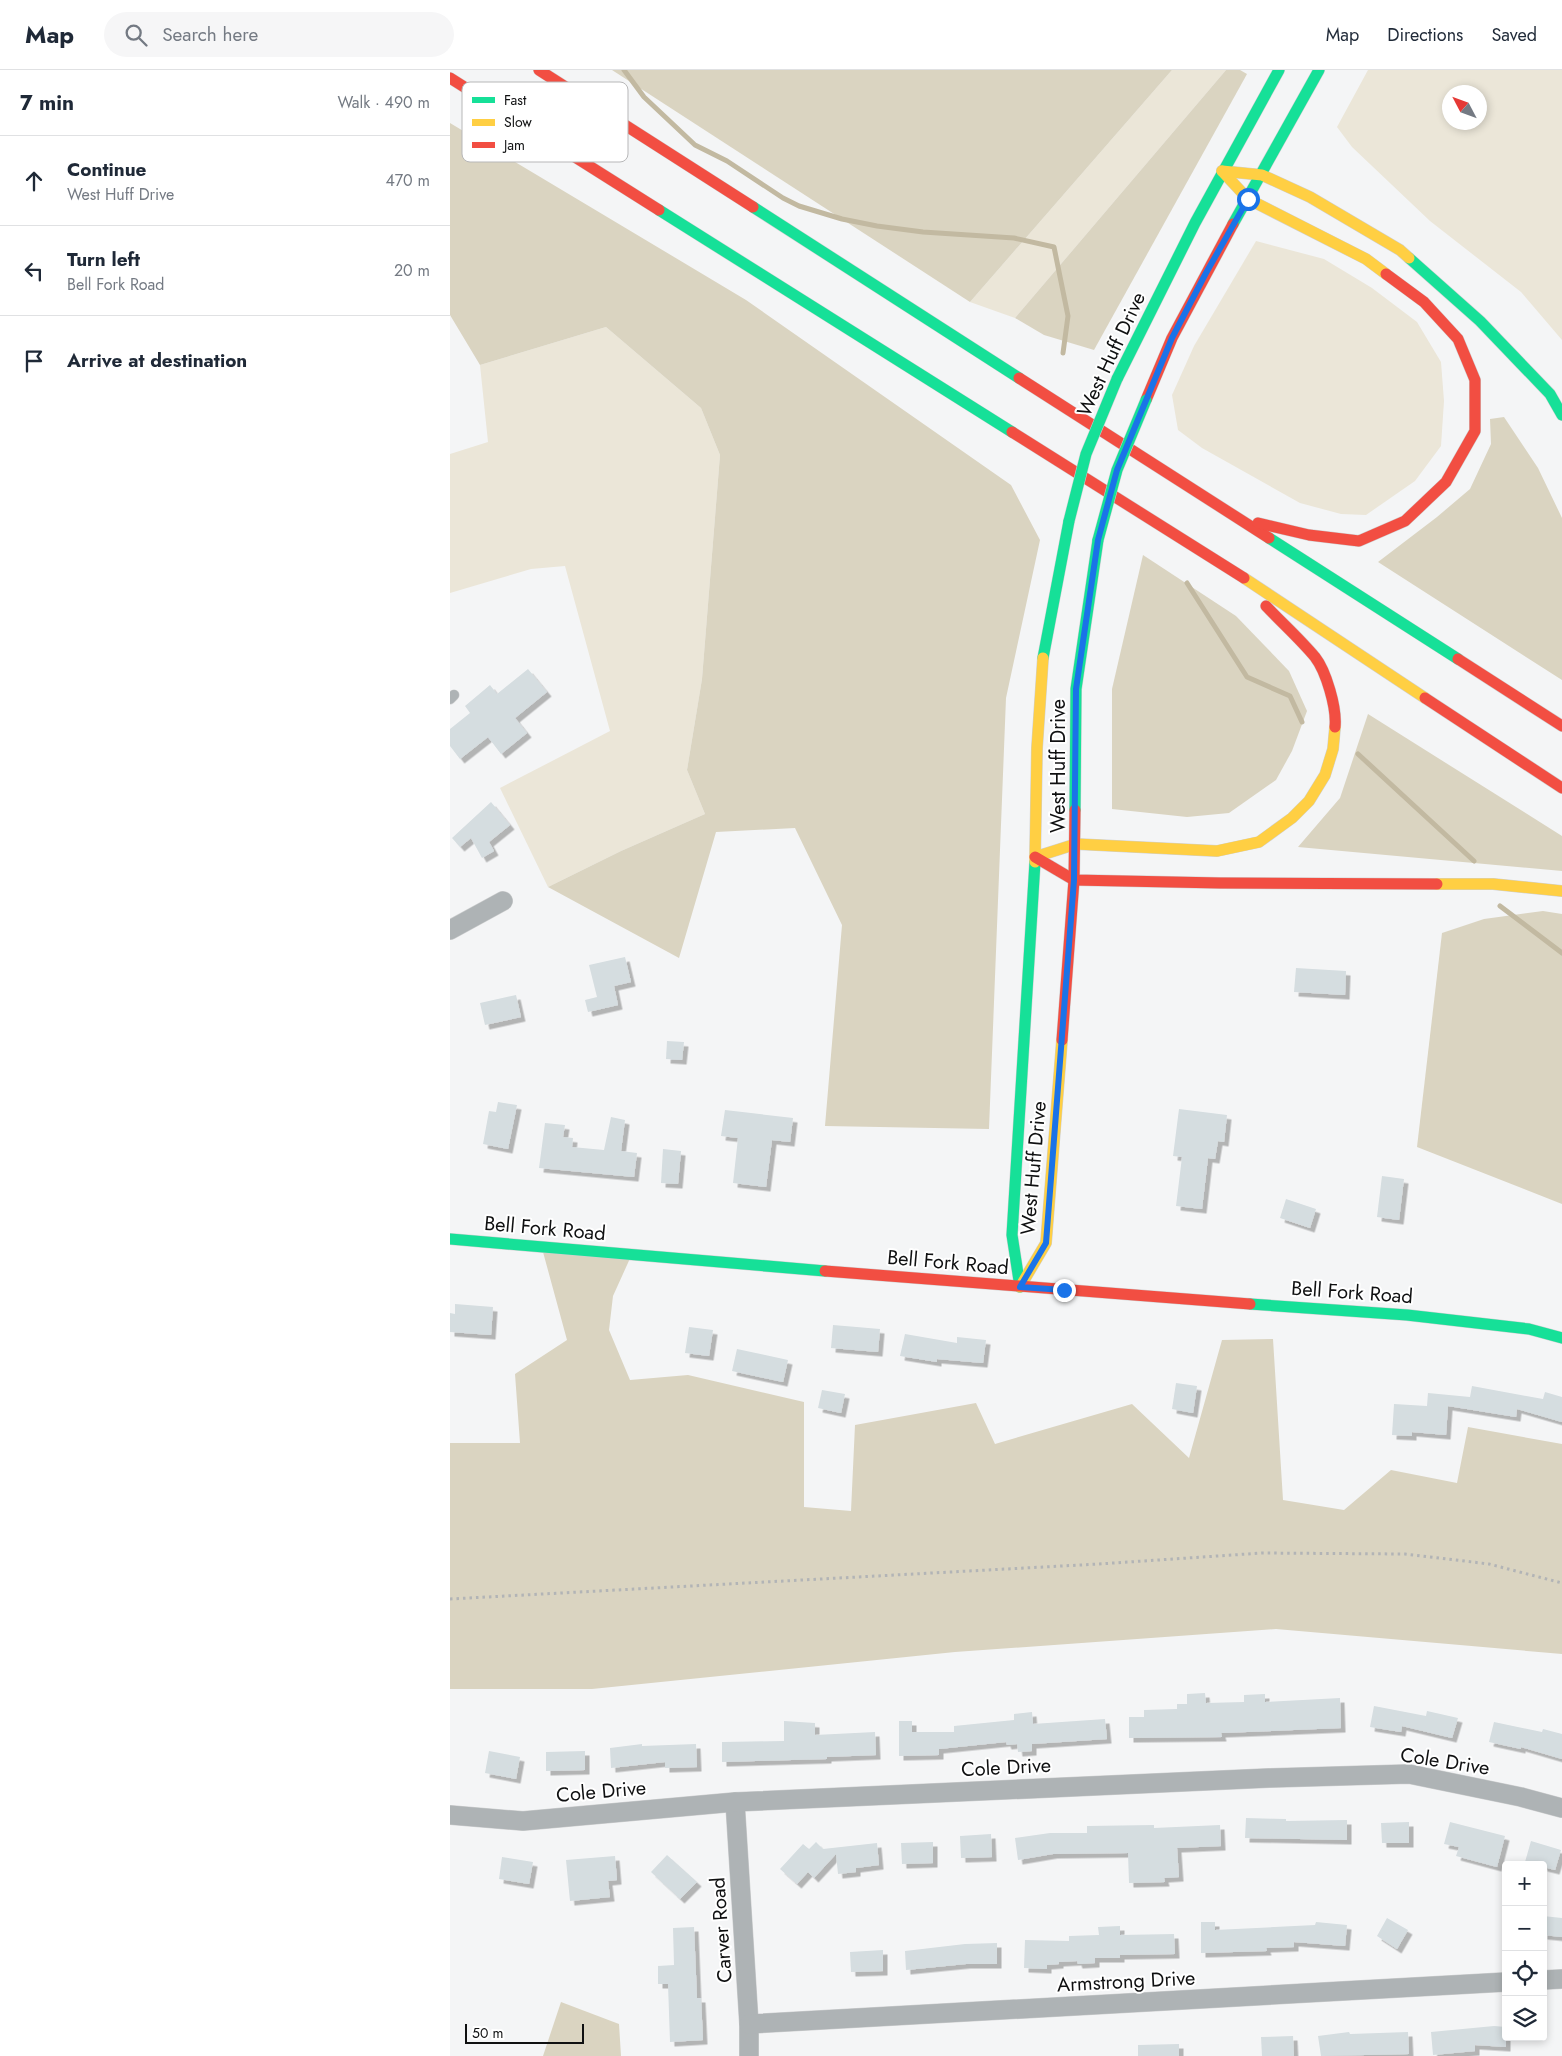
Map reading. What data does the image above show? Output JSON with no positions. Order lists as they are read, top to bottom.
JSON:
{
  "streets": {
    "main road": ["West Huff Drive", "Bell Fork Road"],
    "street": ["Cole Drive", "Carver Road", "Armstrong Drive"]
  },
  "crossings": [
    ["West Huff Drive", "Bell Fork Road"],
    ["Cole Drive", "Carver Road"],
    ["Carver Road", "Armstrong Drive"]
  ],
  "legend": ["Fast", "Slow", "Jam"],
  "scale_bar": "50 m",
  "north": "top left",
  "page": {
    "header": "Map",
    "search": "Search here",
    "nav": ["Map", "Directions", "Saved"],
    "heading": ["7 min", "Walk · 490 m"],
    "list": [
      ["Continue", "West Huff Drive", "470 m"],
      ["Turn left", "Bell Fork Road", "20 m"],
      "Arrive at destination"
    ],
    "map_buttons": ["+", "−"],
    "scale": "50 m"
  }
}
